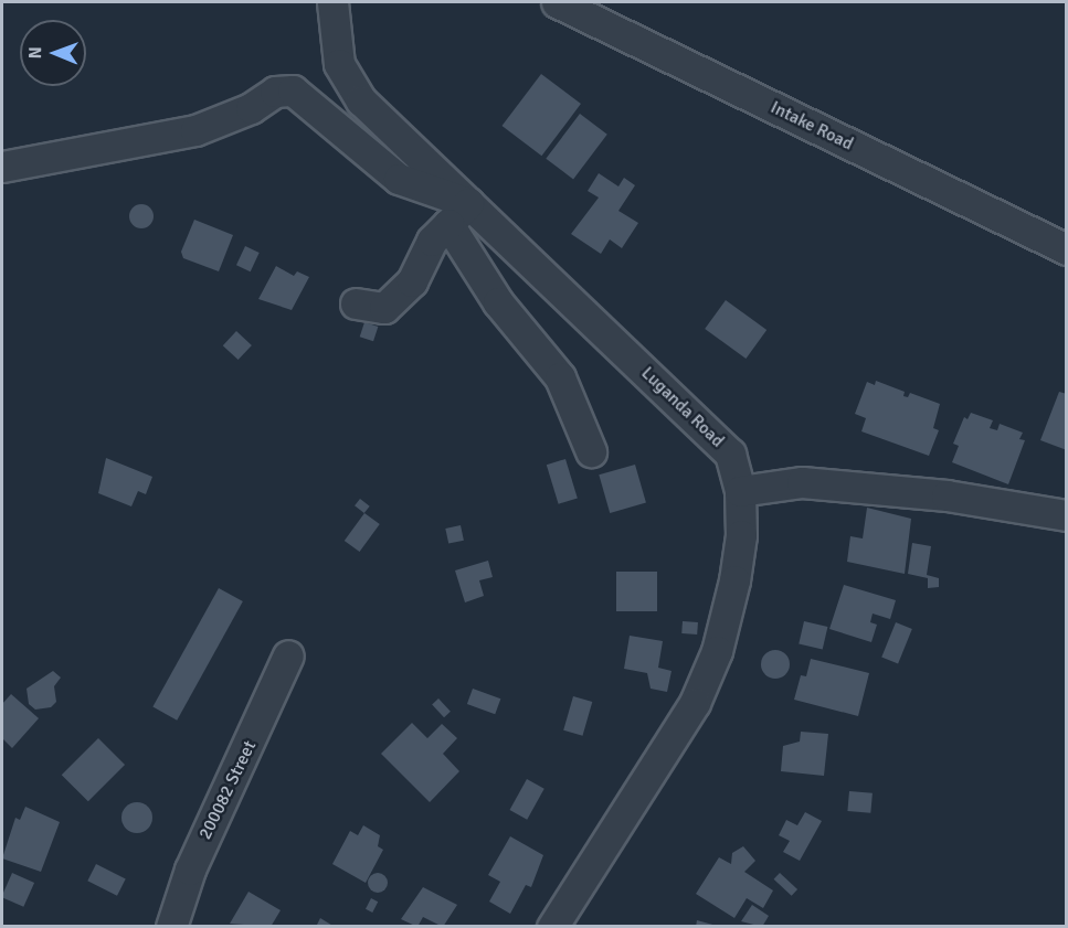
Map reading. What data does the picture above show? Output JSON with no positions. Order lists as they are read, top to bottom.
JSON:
{
  "streets": {
    "street": ["Intake Road", "Luganda Road", "200082 Street"]
  },
  "north": "left"
}
